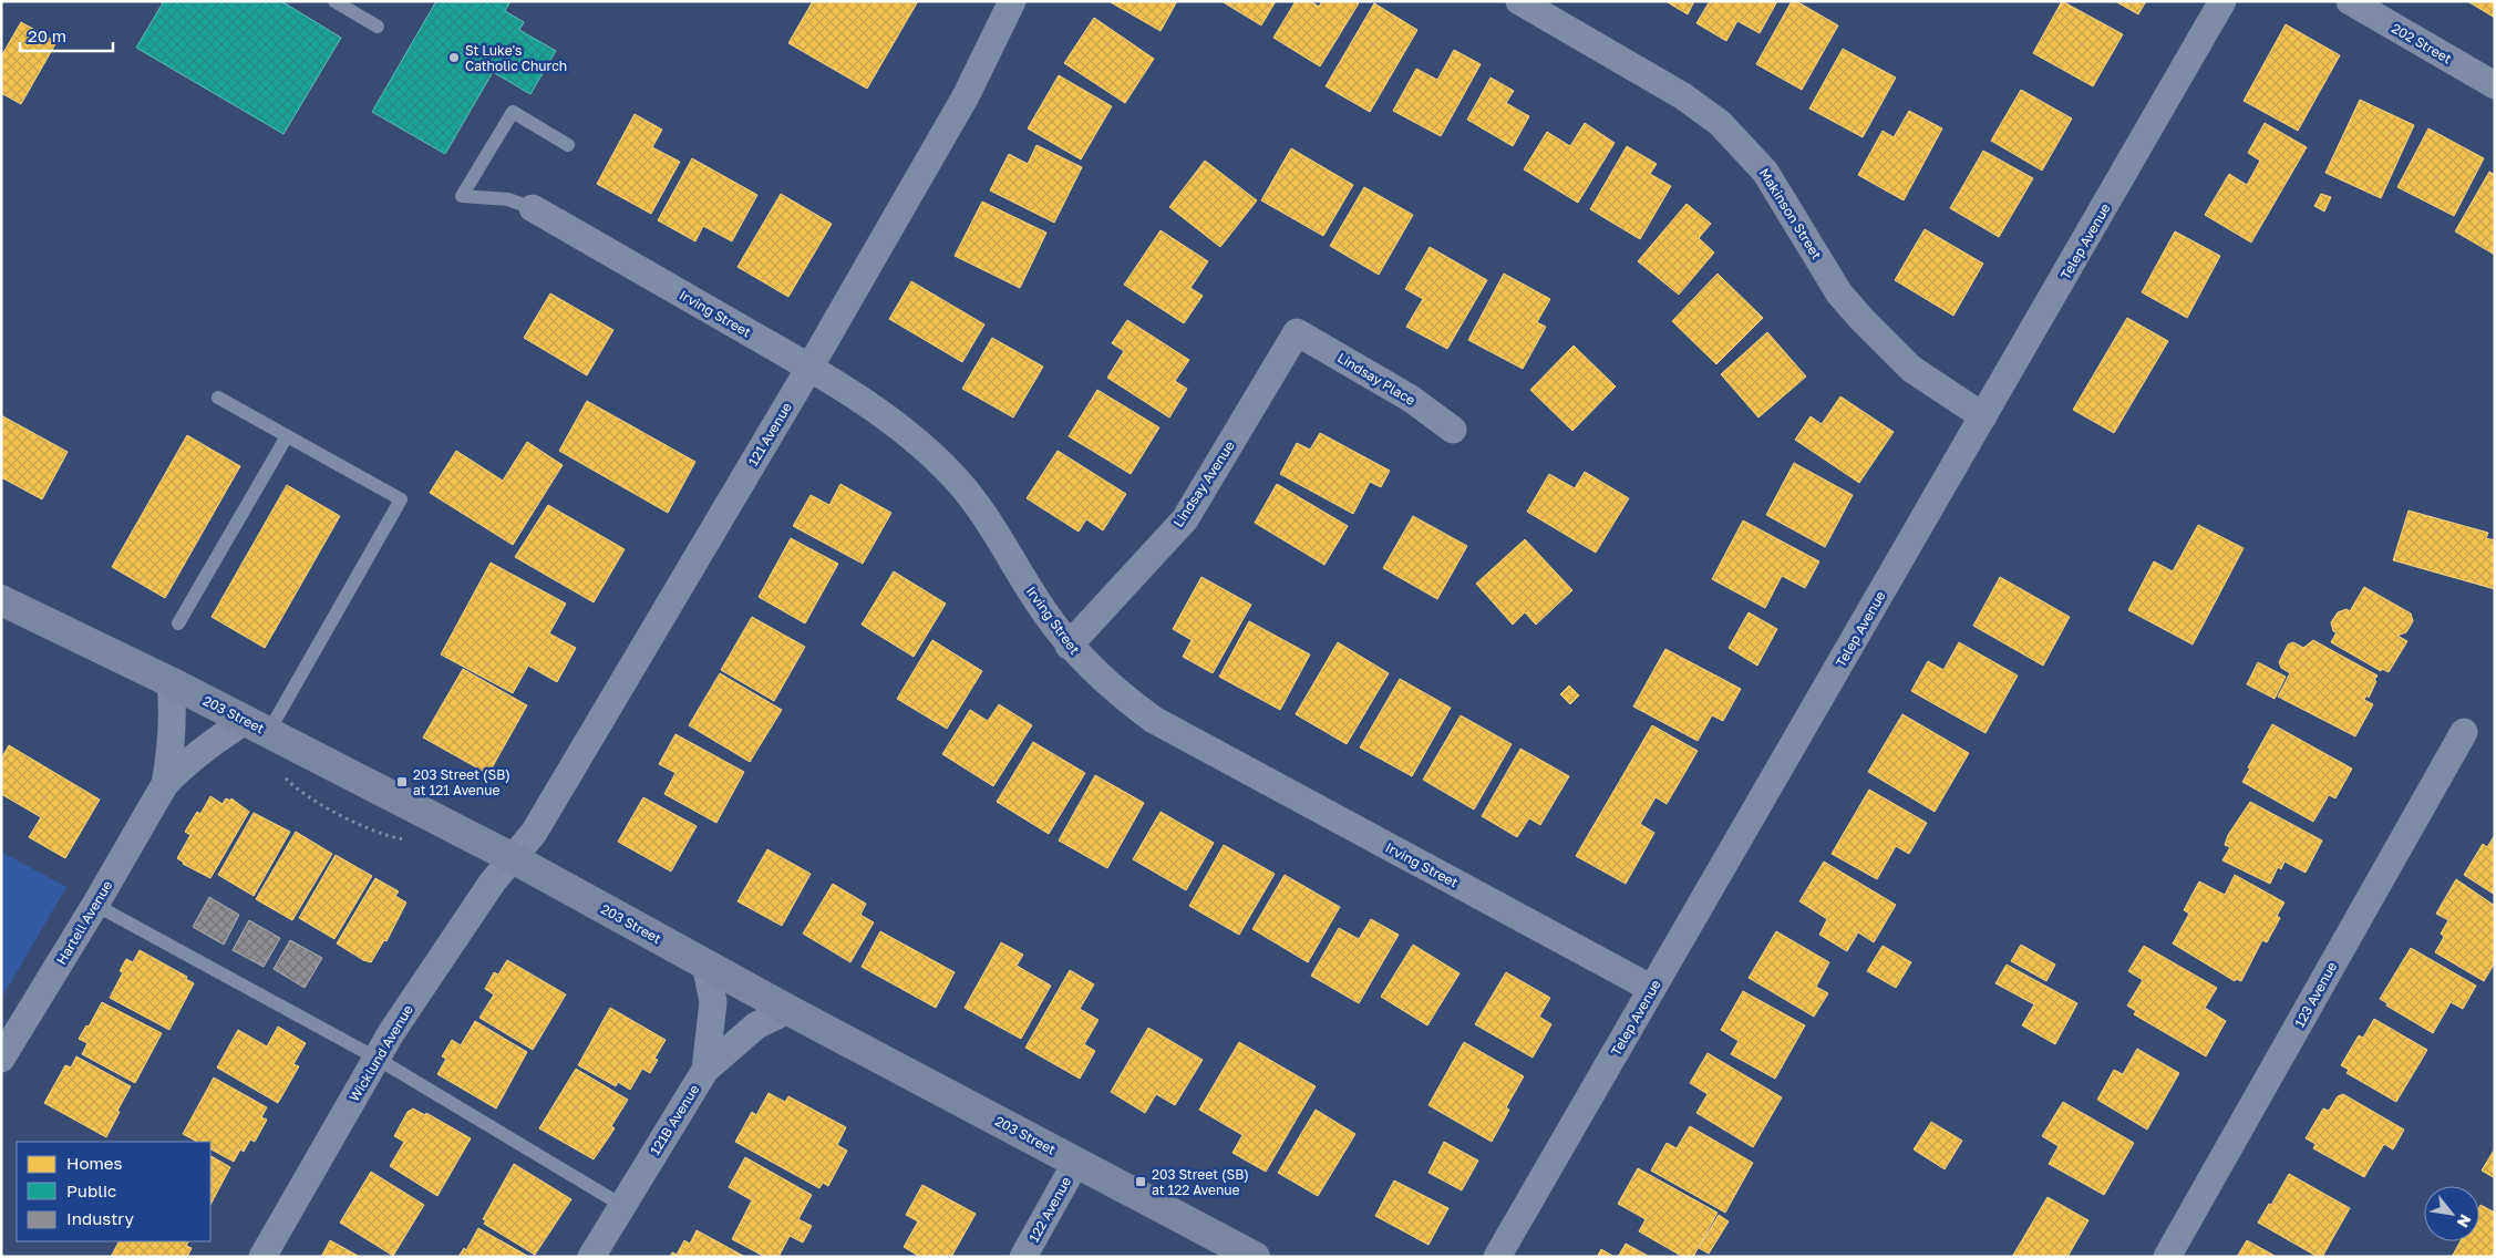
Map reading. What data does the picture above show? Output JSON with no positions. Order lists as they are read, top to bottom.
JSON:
{
  "streets": {
    "main road": ["203 Street"],
    "street": [
      "202 Street",
      "Makinson Street",
      "Telep Avenue",
      "Irving Street",
      "Lindsay Place",
      "121 Avenue",
      "Lindsay Avenue",
      "Hartell Avenue",
      "123 Avenue",
      "Wicklund Avenue",
      "121B Avenue",
      "122 Avenue"
    ]
  },
  "crossings": [
    ["Makinson Street", "Telep Avenue"],
    ["Telep Avenue", "Irving Street"],
    ["Irving Street", "121 Avenue"],
    ["Irving Street", "Lindsay Avenue"],
    ["Lindsay Place", "Lindsay Avenue"],
    ["121 Avenue", "203 Street"],
    ["121 Avenue", "Wicklund Avenue"],
    ["203 Street", "Hartell Avenue"],
    ["203 Street", "Wicklund Avenue"],
    ["203 Street", "121B Avenue"],
    ["203 Street", "122 Avenue"]
  ],
  "places": {
    "other": ["St Luke's Catholic Church"],
    "transit": ["203 Street (SB) at 121 Avenue", "203 Street (SB) at 122 Avenue"]
  },
  "legend": ["Homes", "Public", "Industry"],
  "scale_bar": "20 m",
  "north": "bottom right"
}
